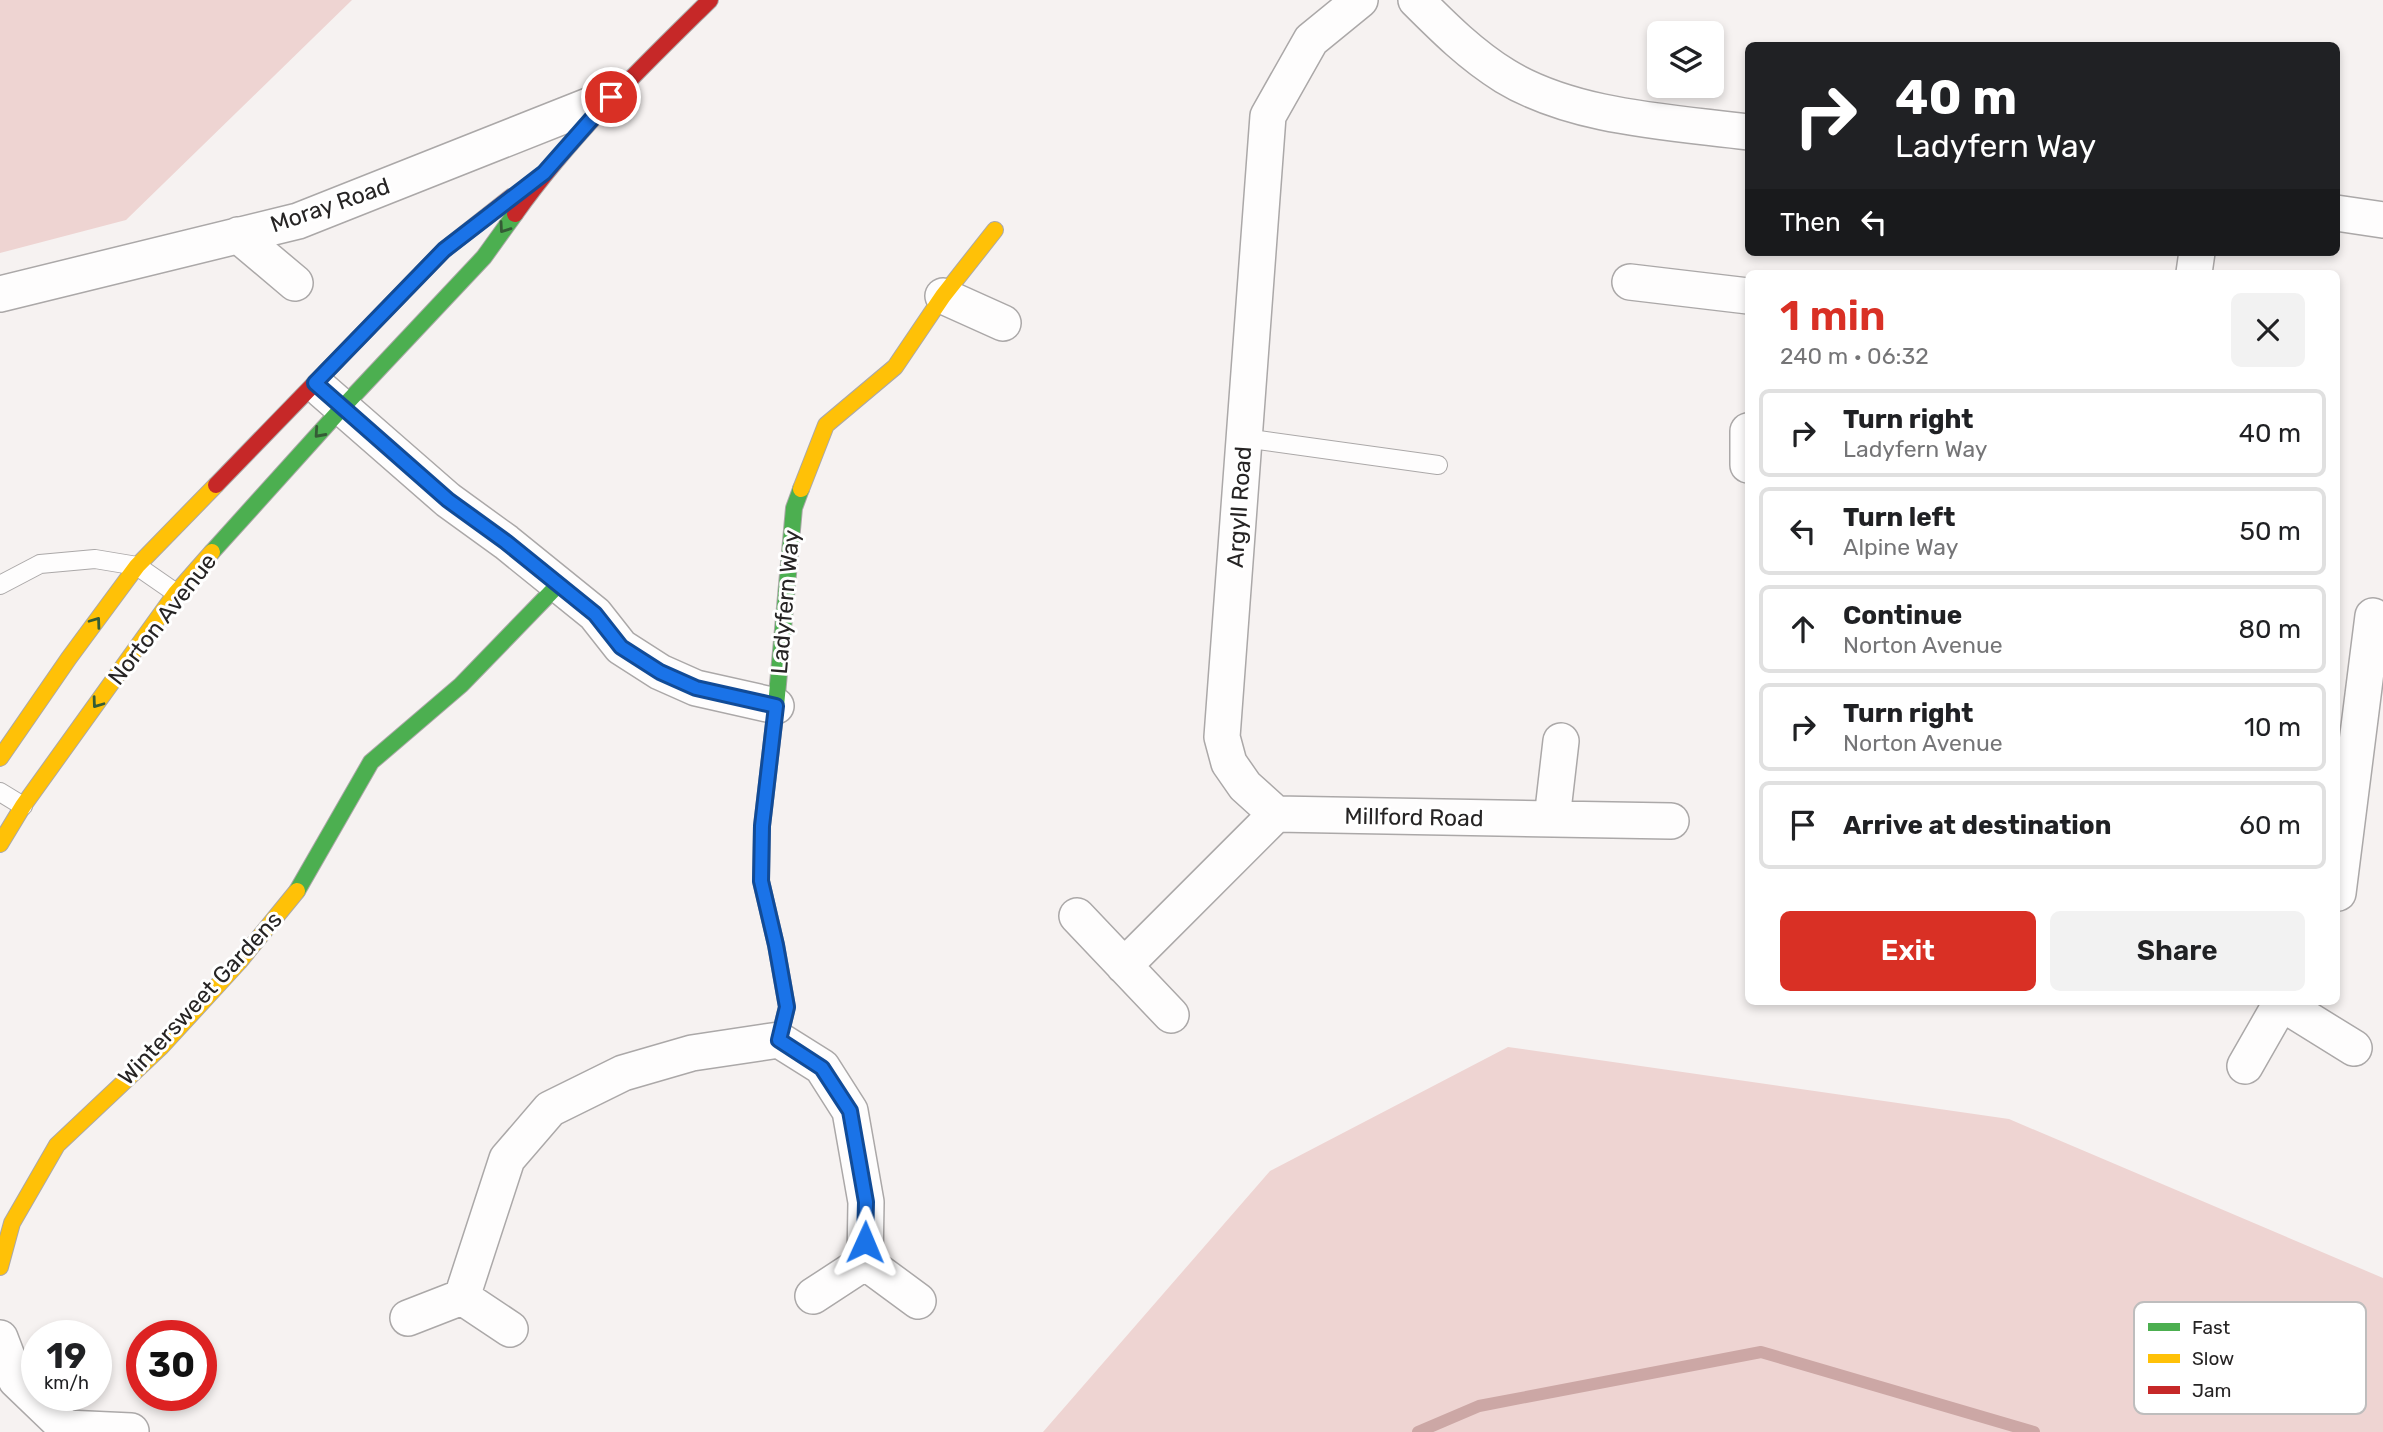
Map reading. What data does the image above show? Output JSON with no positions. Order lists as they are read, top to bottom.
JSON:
{
  "streets": {
    "street": [
      "Moray Road",
      "Argyll Road",
      "Ladyfern Way",
      "Norton Avenue",
      "Millford Road",
      "Wintersweet Gardens"
    ]
  },
  "crossings": [
    ["Moray Road", "Norton Avenue"],
    ["Argyll Road", "Millford Road"]
  ],
  "legend": ["Fast", "Slow", "Jam"],
  "page": {
    "turn": ["40 m", "Ladyfern Way"],
    "then": "Then",
    "heading": ["1 min", "240 m · 06:32"],
    "list": [
      {
        "name": "Turn right",
        "note": "Ladyfern Way",
        "value": "40 m"
      },
      {
        "name": "Turn left",
        "note": "Alpine Way",
        "value": "50 m"
      },
      {
        "name": "Continue",
        "note": "Norton Avenue",
        "value": "80 m"
      },
      {
        "name": "Turn right",
        "note": "Norton Avenue",
        "value": "10 m"
      },
      {
        "name": "Arrive at destination",
        "value": "60 m"
      }
    ],
    "buttons": ["Exit", "Share"],
    "speed": "19 km/h",
    "limit": "30"
  }
}
